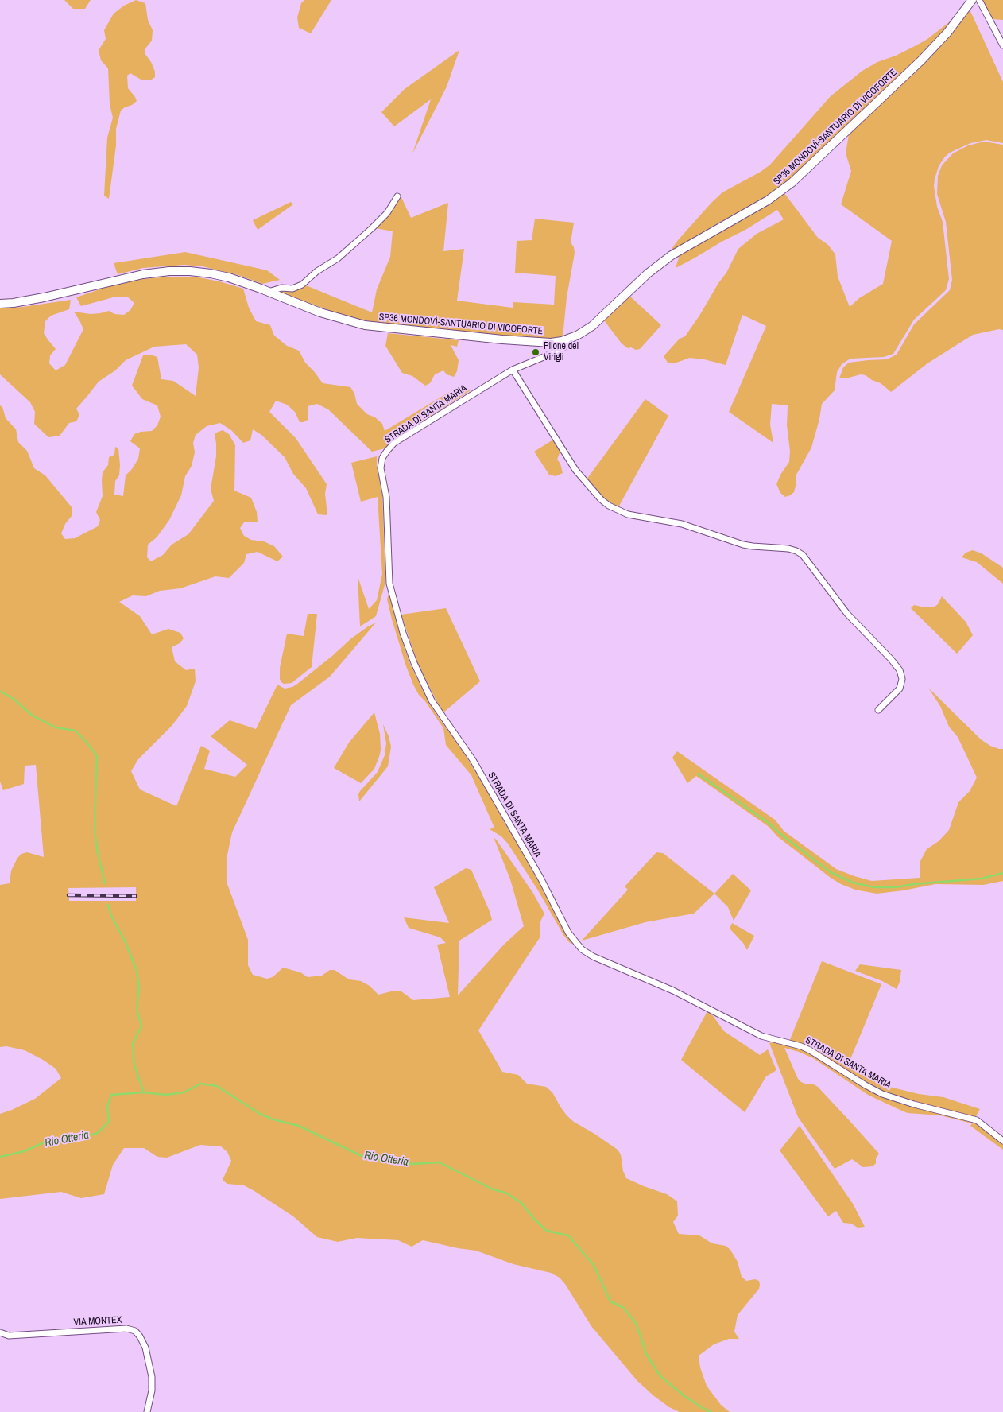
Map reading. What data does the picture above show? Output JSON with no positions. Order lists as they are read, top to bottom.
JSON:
{
  "streets": {
    "main road": ["SP36 MONDOVÌ-SANTUARIO DI VICOFORTE"],
    "street": ["STRADA DI SANTA MARIA", "VIA MONTEX"]
  },
  "crossings": [
    ["SP36 MONDOVÌ-SANTUARIO DI VICOFORTE", "STRADA DI SANTA MARIA"]
  ],
  "water": ["Rio Otteria"],
  "places": ["Pilone dei Virigli"]
}
